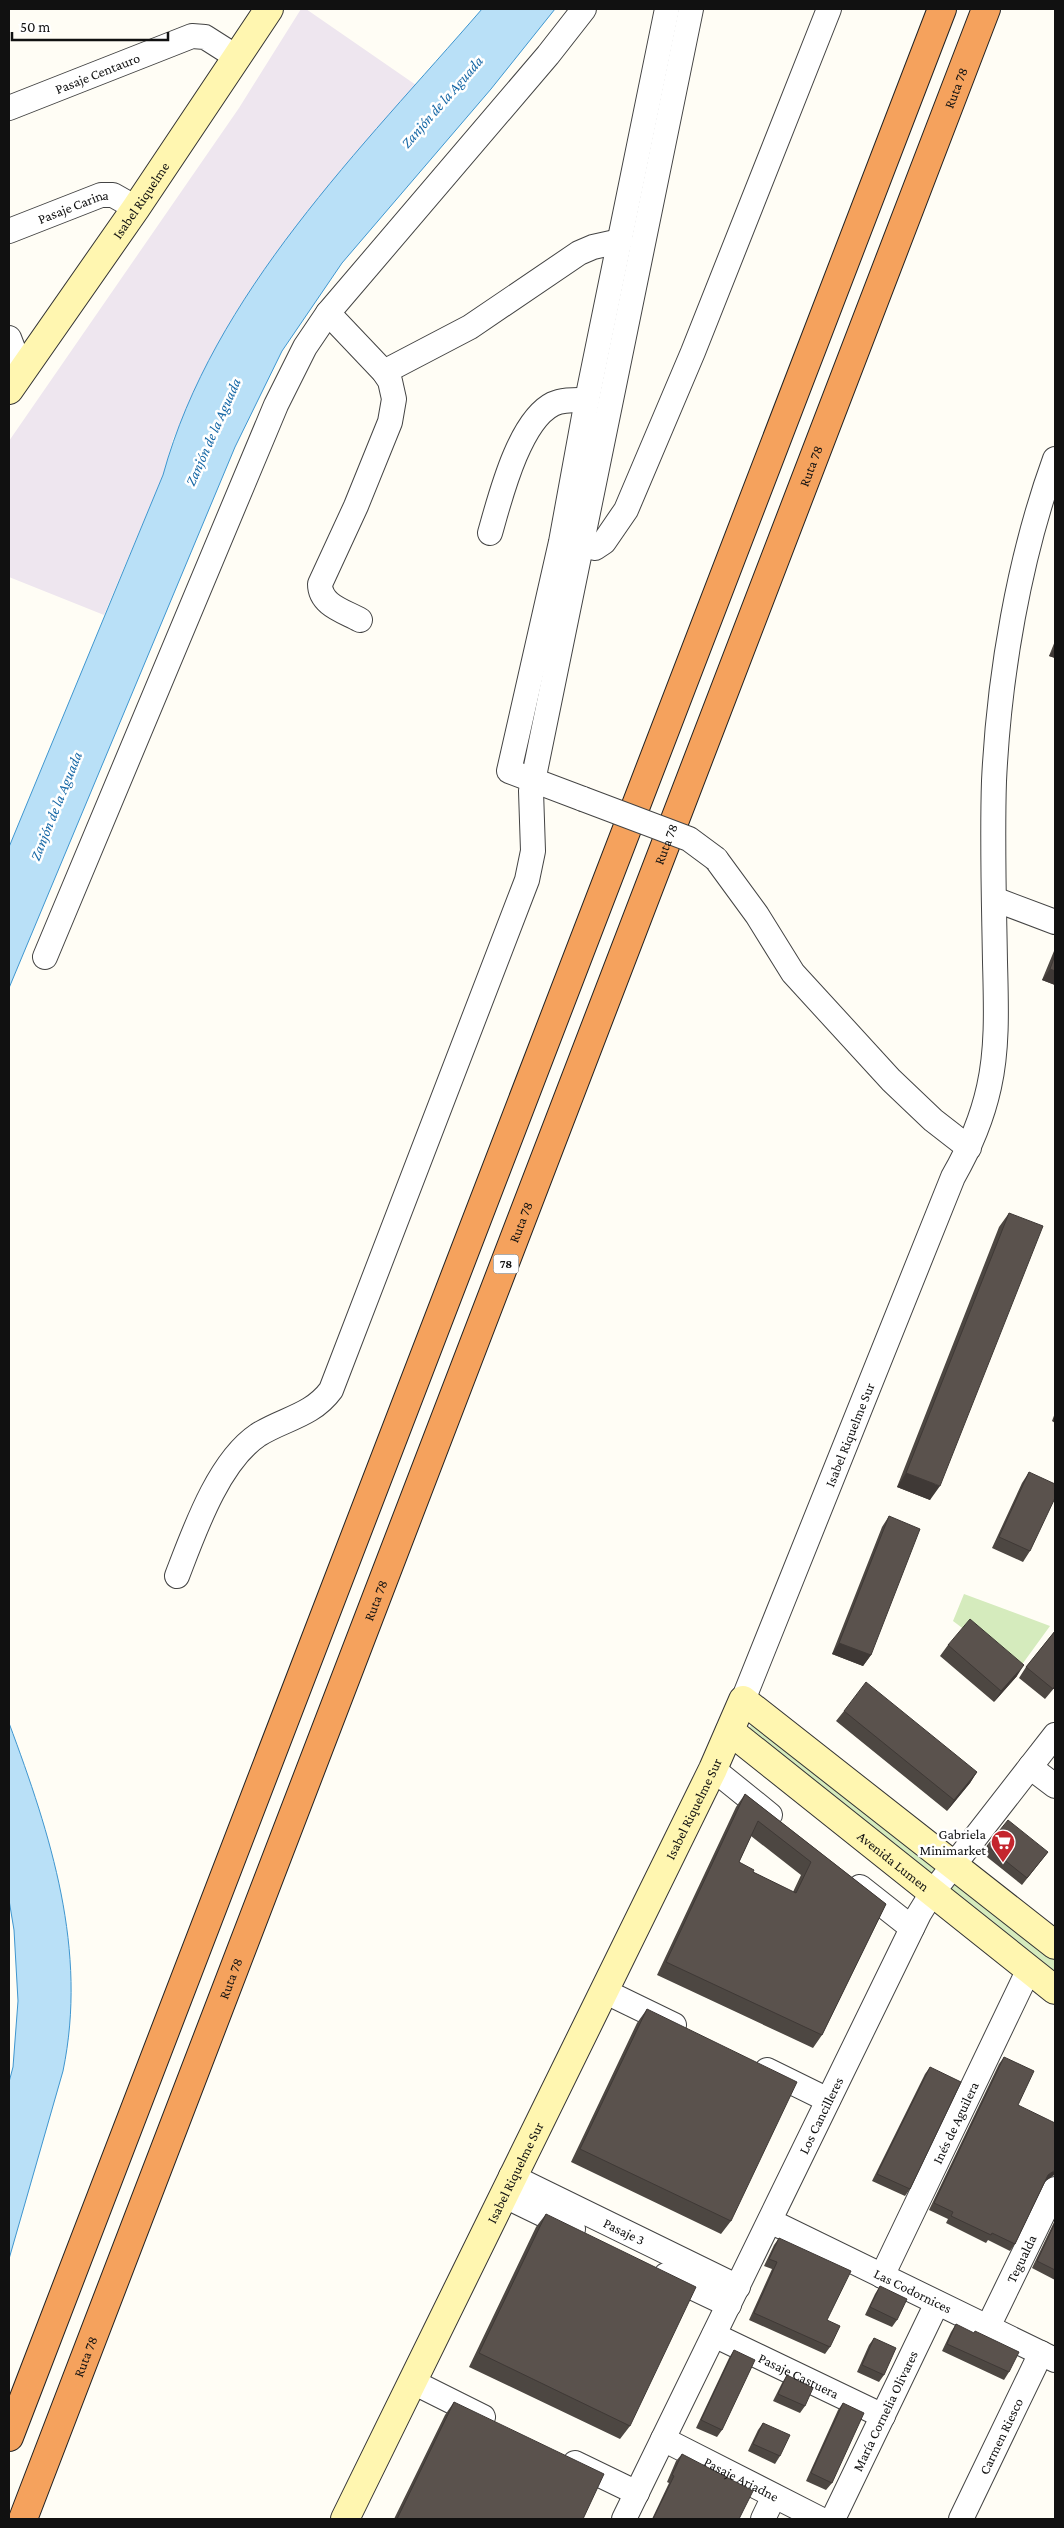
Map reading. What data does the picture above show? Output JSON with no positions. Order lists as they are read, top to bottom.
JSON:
{
  "streets": {
    "highway": ["Ruta 78", "78"],
    "street": [
      "Pasaje Centauro",
      "Isabel Riquelme",
      "Pasaje Carina",
      "Isabel Riquelme Sur",
      "Avenida Lumen",
      "Los Cancilleres",
      "Inés de Aguilera",
      "Tegualda",
      "Las Codornices",
      "Pasaje Castuera",
      "María Cornelia Olivares",
      "Carmen Riesco",
      "Pasaje Ariadne"
    ]
  },
  "crossings": [
    ["Pasaje Centauro", "Isabel Riquelme"],
    ["Isabel Riquelme", "Pasaje Carina"],
    ["Isabel Riquelme Sur", "Avenida Lumen"],
    ["Avenida Lumen", "Los Cancilleres"],
    ["Avenida Lumen", "Inés de Aguilera"],
    ["Los Cancilleres", "Las Codornices"],
    ["Los Cancilleres", "Pasaje Castuera"],
    ["Los Cancilleres", "Pasaje Ariadne"],
    ["Inés de Aguilera", "Las Codornices"],
    ["Tegualda", "Las Codornices"],
    ["Las Codornices", "María Cornelia Olivares"],
    ["Las Codornices", "Carmen Riesco"],
    ["Pasaje Castuera", "María Cornelia Olivares"]
  ],
  "water": ["Zanjón de la Aguada"],
  "places": {
    "supermarket": ["Gabriela Minimarket"]
  },
  "scale_bar": "50 m"
}
